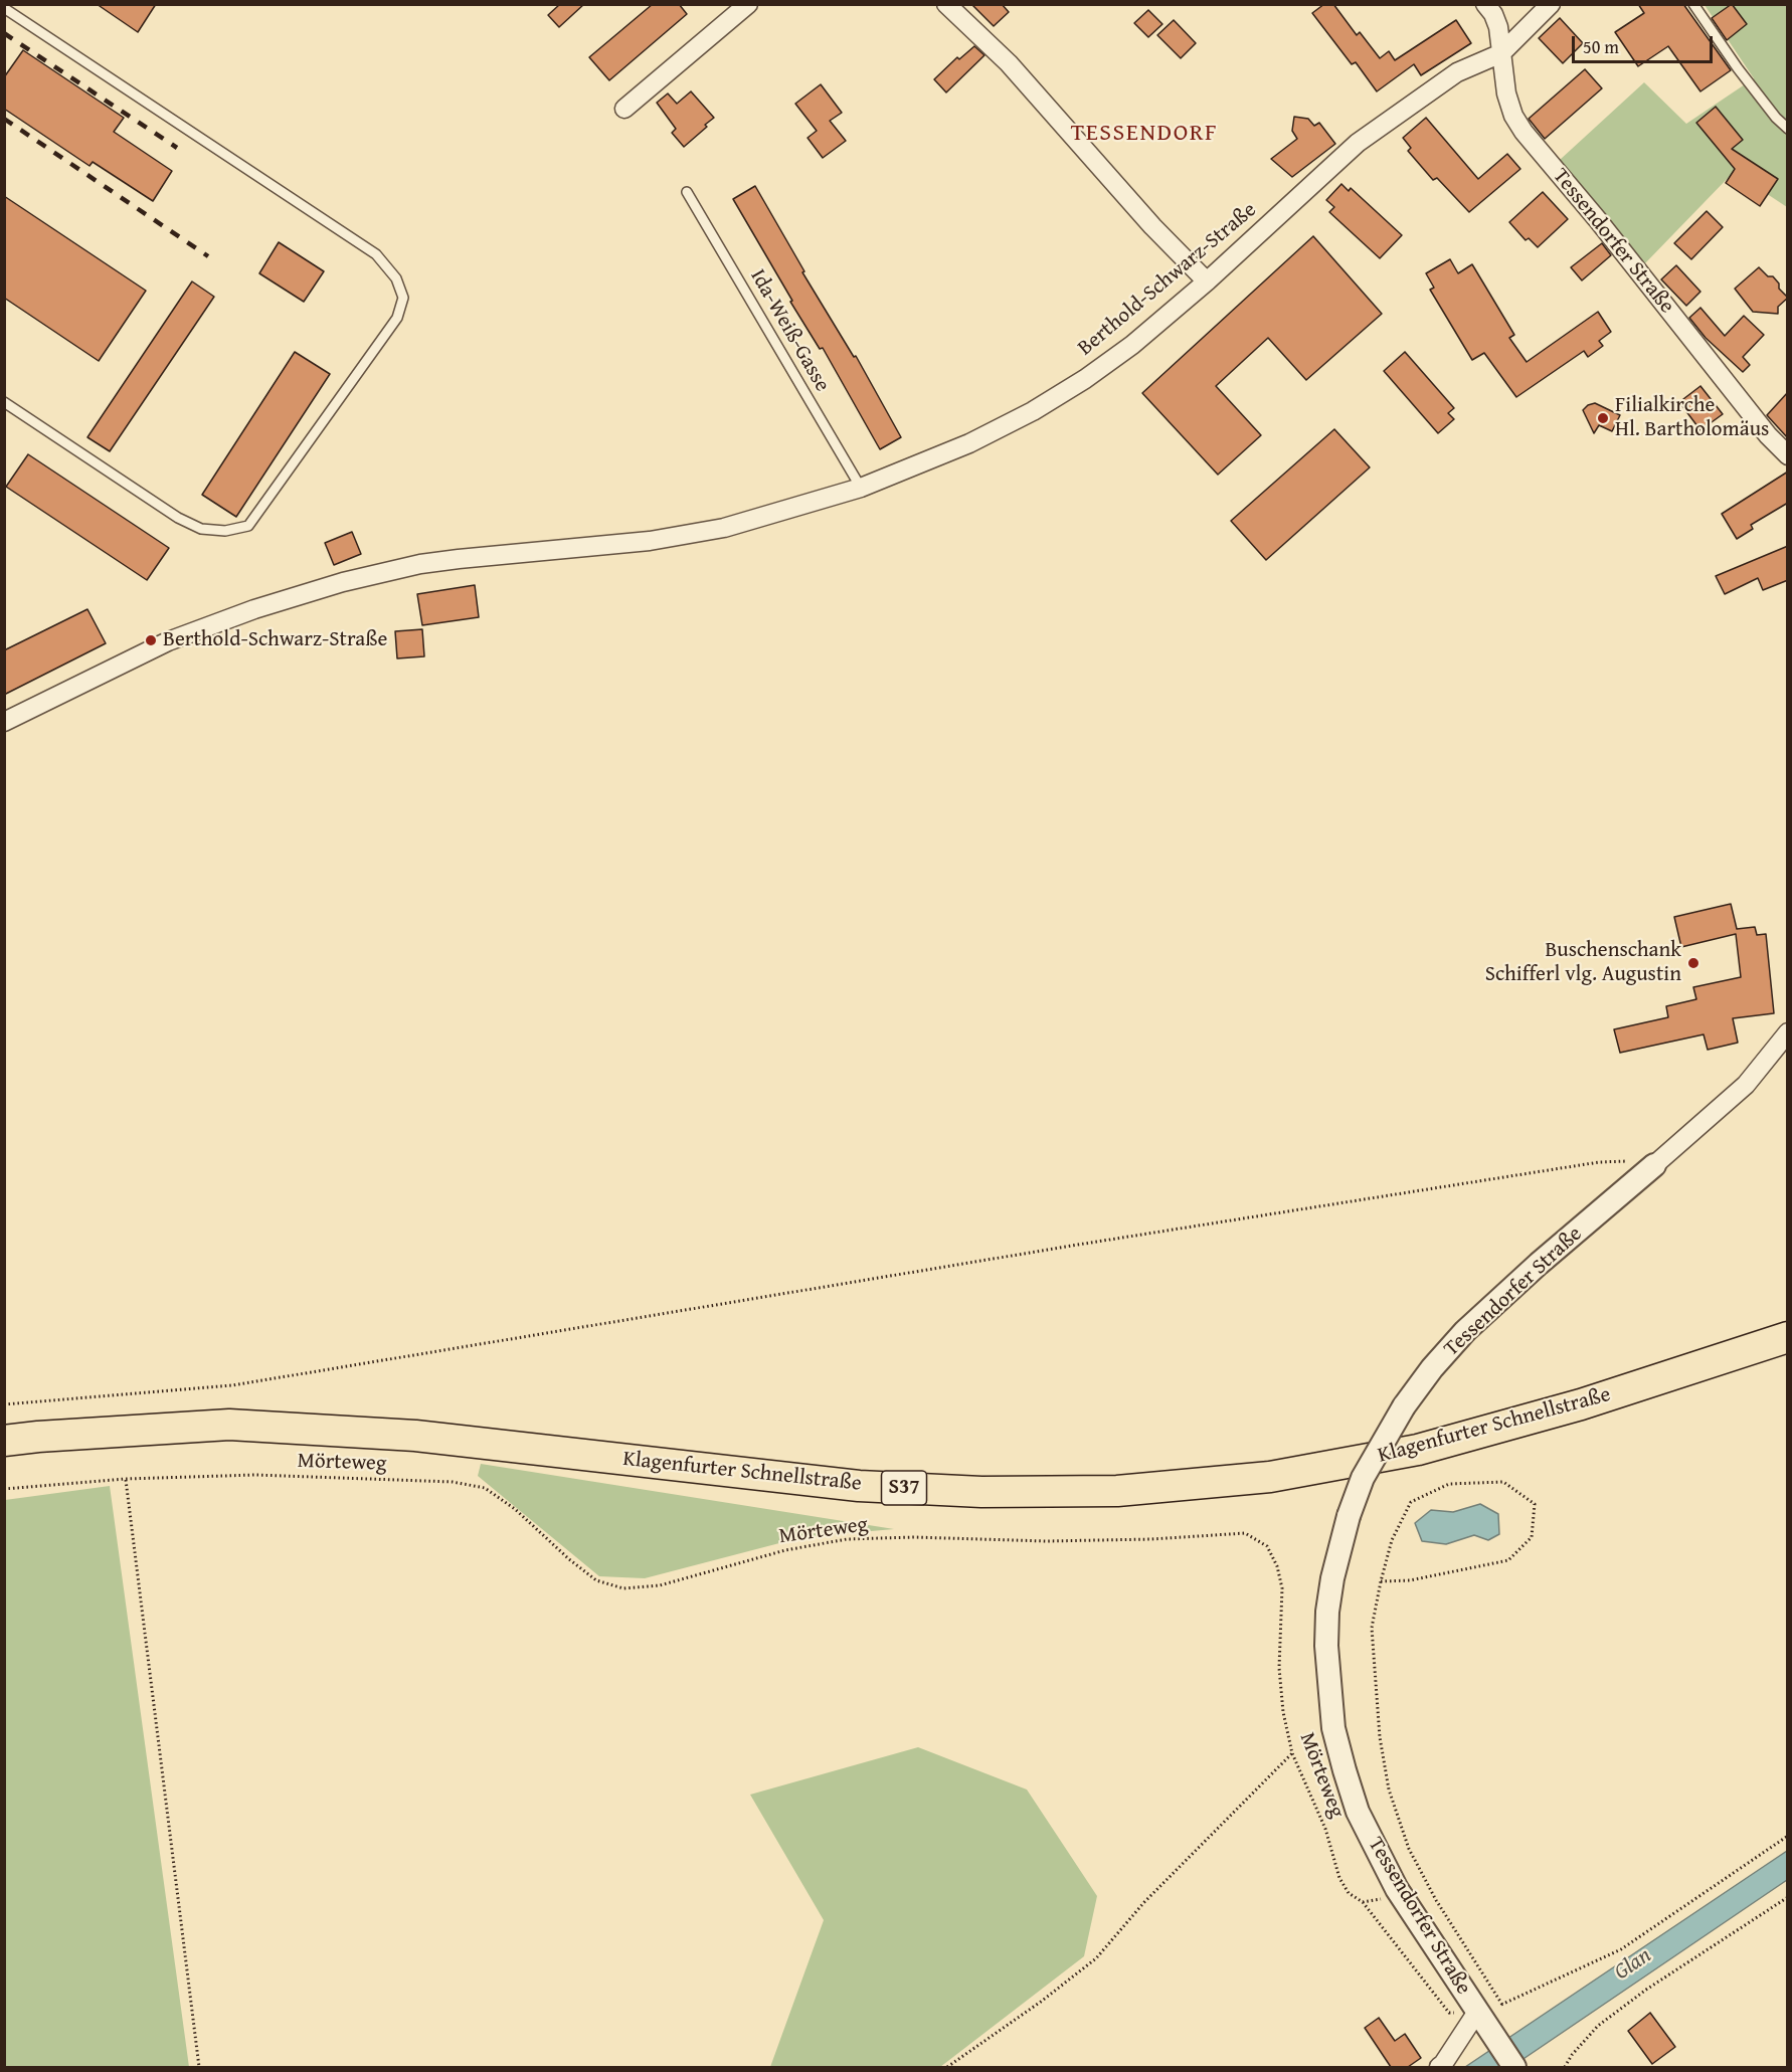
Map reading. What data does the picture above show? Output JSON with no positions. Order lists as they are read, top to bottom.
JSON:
{
  "streets": {
    "highway": ["Klagenfurter Schnellstraße", "S37"],
    "street": ["Tessendorfer Straße", "Berthold-Schwarz-Straße"],
    "lane": ["Ida-Weiß-Gasse"],
    "path": ["Mörteweg"]
  },
  "crossings": [
    ["Tessendorfer Straße", "Berthold-Schwarz-Straße"],
    ["Tessendorfer Straße", "Mörteweg"],
    ["Berthold-Schwarz-Straße", "Ida-Weiß-Gasse"]
  ],
  "districts": ["TESSENDORF"],
  "water": ["Glan"],
  "places": ["Filialkirche Hl. Bartholomäus", "Berthold-Schwarz-Straße", "Buschenschank Schifferl vlg. Augustin"],
  "scale_bar": "50 m"
}
